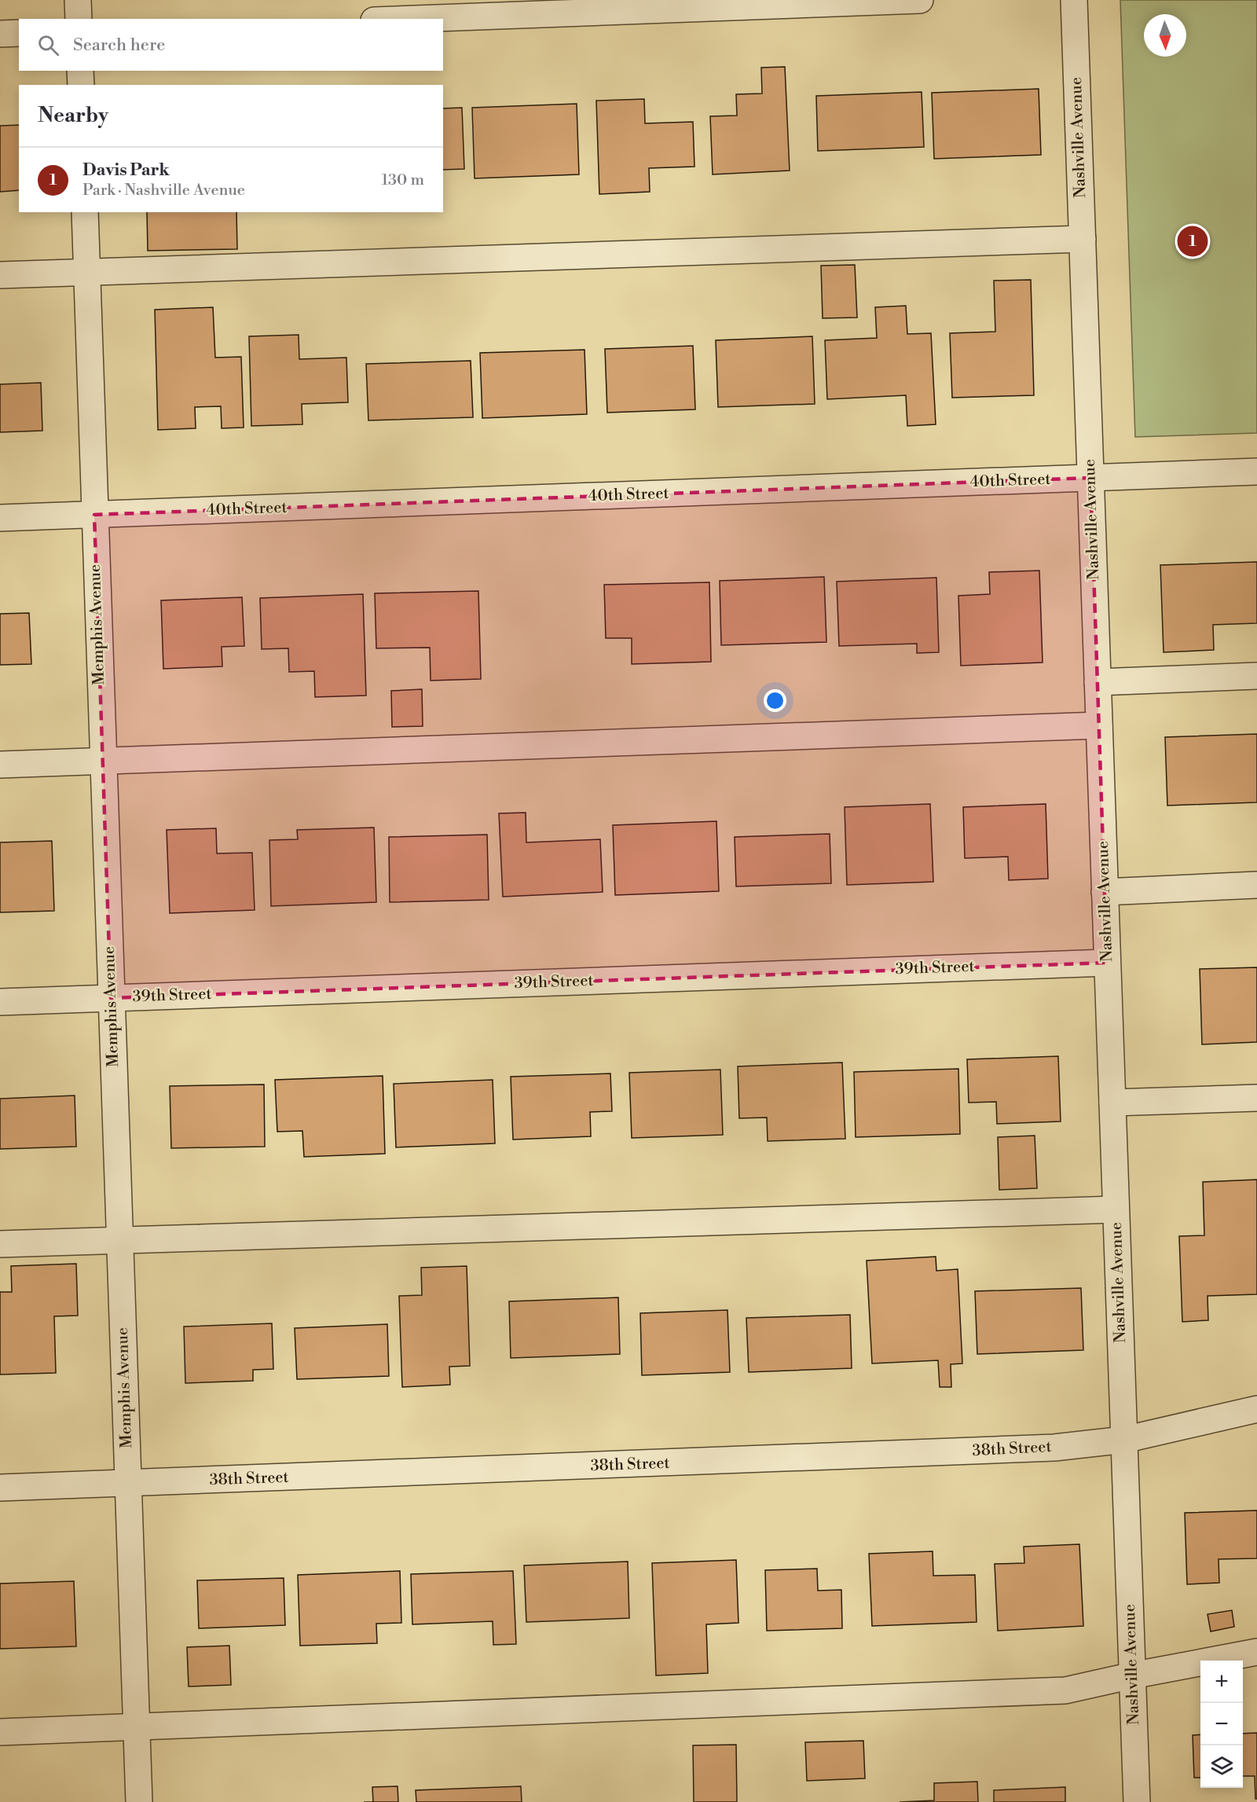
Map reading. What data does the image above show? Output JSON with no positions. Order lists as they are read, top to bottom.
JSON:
{
  "streets": {
    "street": [
      "Nashville Avenue",
      "40th Street",
      "Memphis Avenue",
      "39th Street",
      "38th Street"
    ]
  },
  "crossings": [
    ["Nashville Avenue", "40th Street"],
    ["Nashville Avenue", "39th Street"],
    ["Nashville Avenue", "38th Street"],
    ["40th Street", "Memphis Avenue"],
    ["Memphis Avenue", "39th Street"],
    ["Memphis Avenue", "38th Street"]
  ],
  "north": "bottom",
  "page": {
    "search": "Search here",
    "heading": "Nearby",
    "list": [
      {
        "mark": "1",
        "name": "Davis Park",
        "note": "Park · Nashville Avenue",
        "value": "130 m"
      }
    ],
    "pins": "1",
    "map_buttons": ["+", "−"]
  }
}
